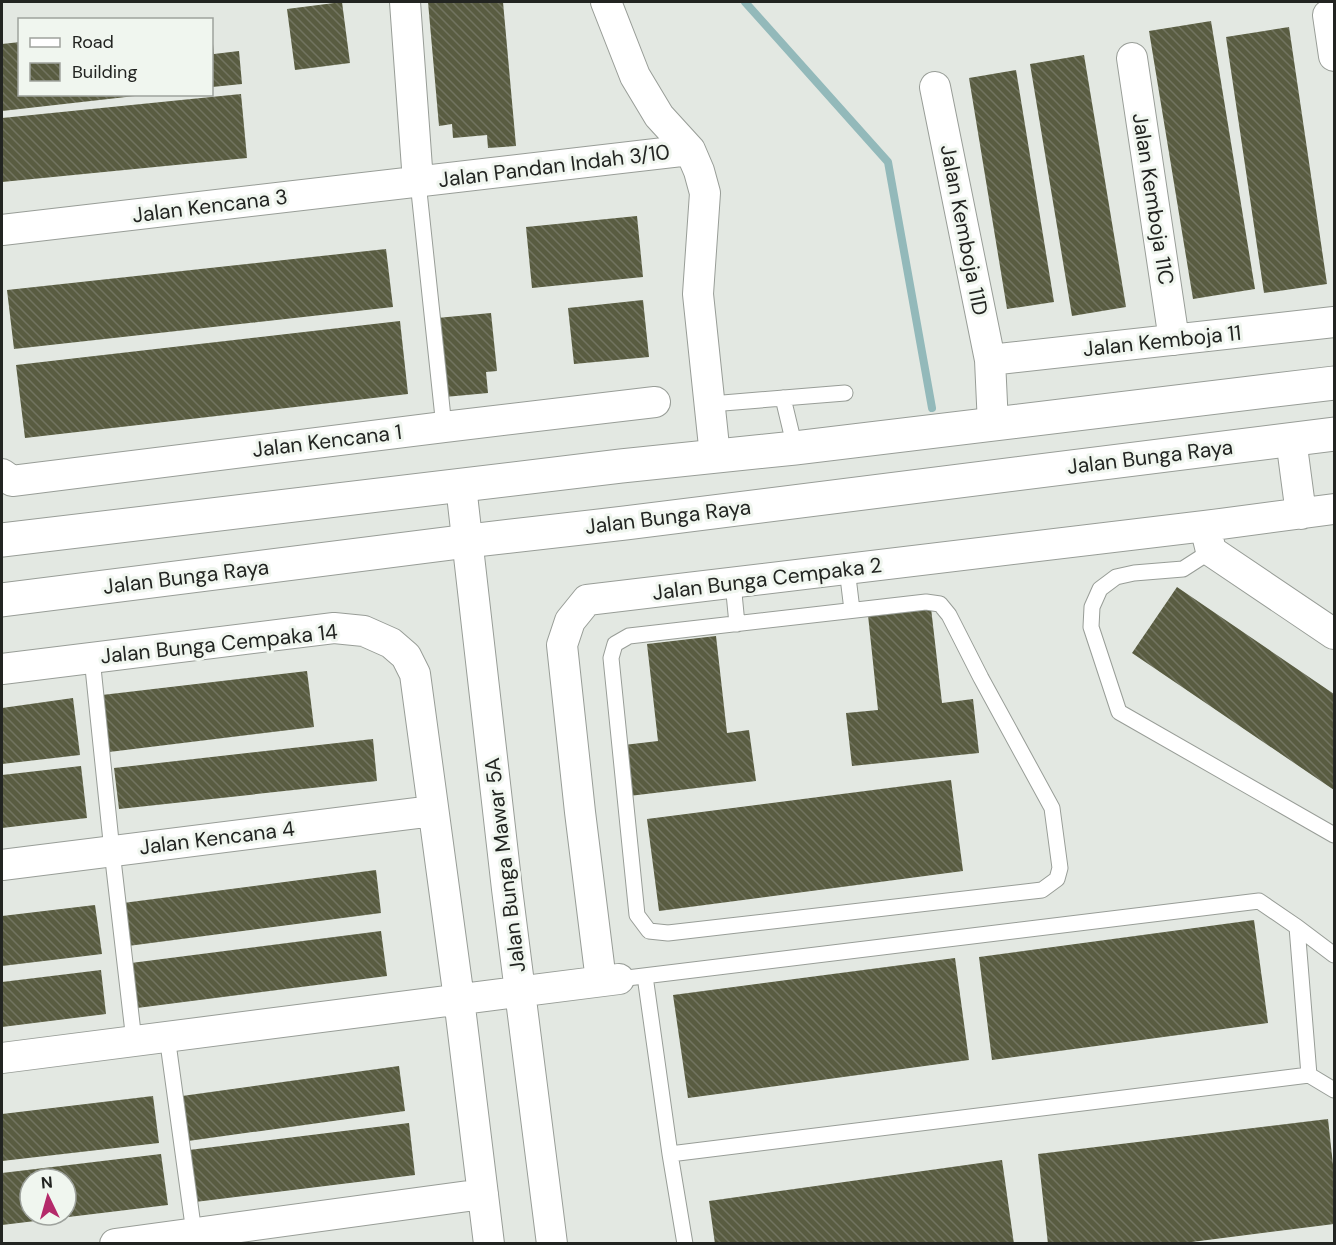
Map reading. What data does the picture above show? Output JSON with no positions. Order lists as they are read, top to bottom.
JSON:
{
  "streets": {
    "street": [
      "Jalan Pandan Indah 3/10",
      "Jalan Kemboja 11C",
      "Jalan Kencana 3",
      "Jalan Kemboja 11D",
      "Jalan Kemboja 11",
      "Jalan Kencana 1",
      "Jalan Bunga Raya",
      "Jalan Bunga Cempaka 2",
      "Jalan Bunga Cempaka 14",
      "Jalan Kencana 4",
      "Jalan Bunga Mawar 5A"
    ]
  },
  "crossings": [
    ["Jalan Pandan Indah 3/10", "Jalan Kencana 3"],
    ["Jalan Kemboja 11C", "Jalan Kemboja 11"],
    ["Jalan Kemboja 11D", "Jalan Kemboja 11"],
    ["Jalan Bunga Raya", "Jalan Bunga Mawar 5A"],
    ["Jalan Bunga Cempaka 14", "Jalan Kencana 4"]
  ],
  "legend": ["Road", "Building"],
  "north": "top"
}
